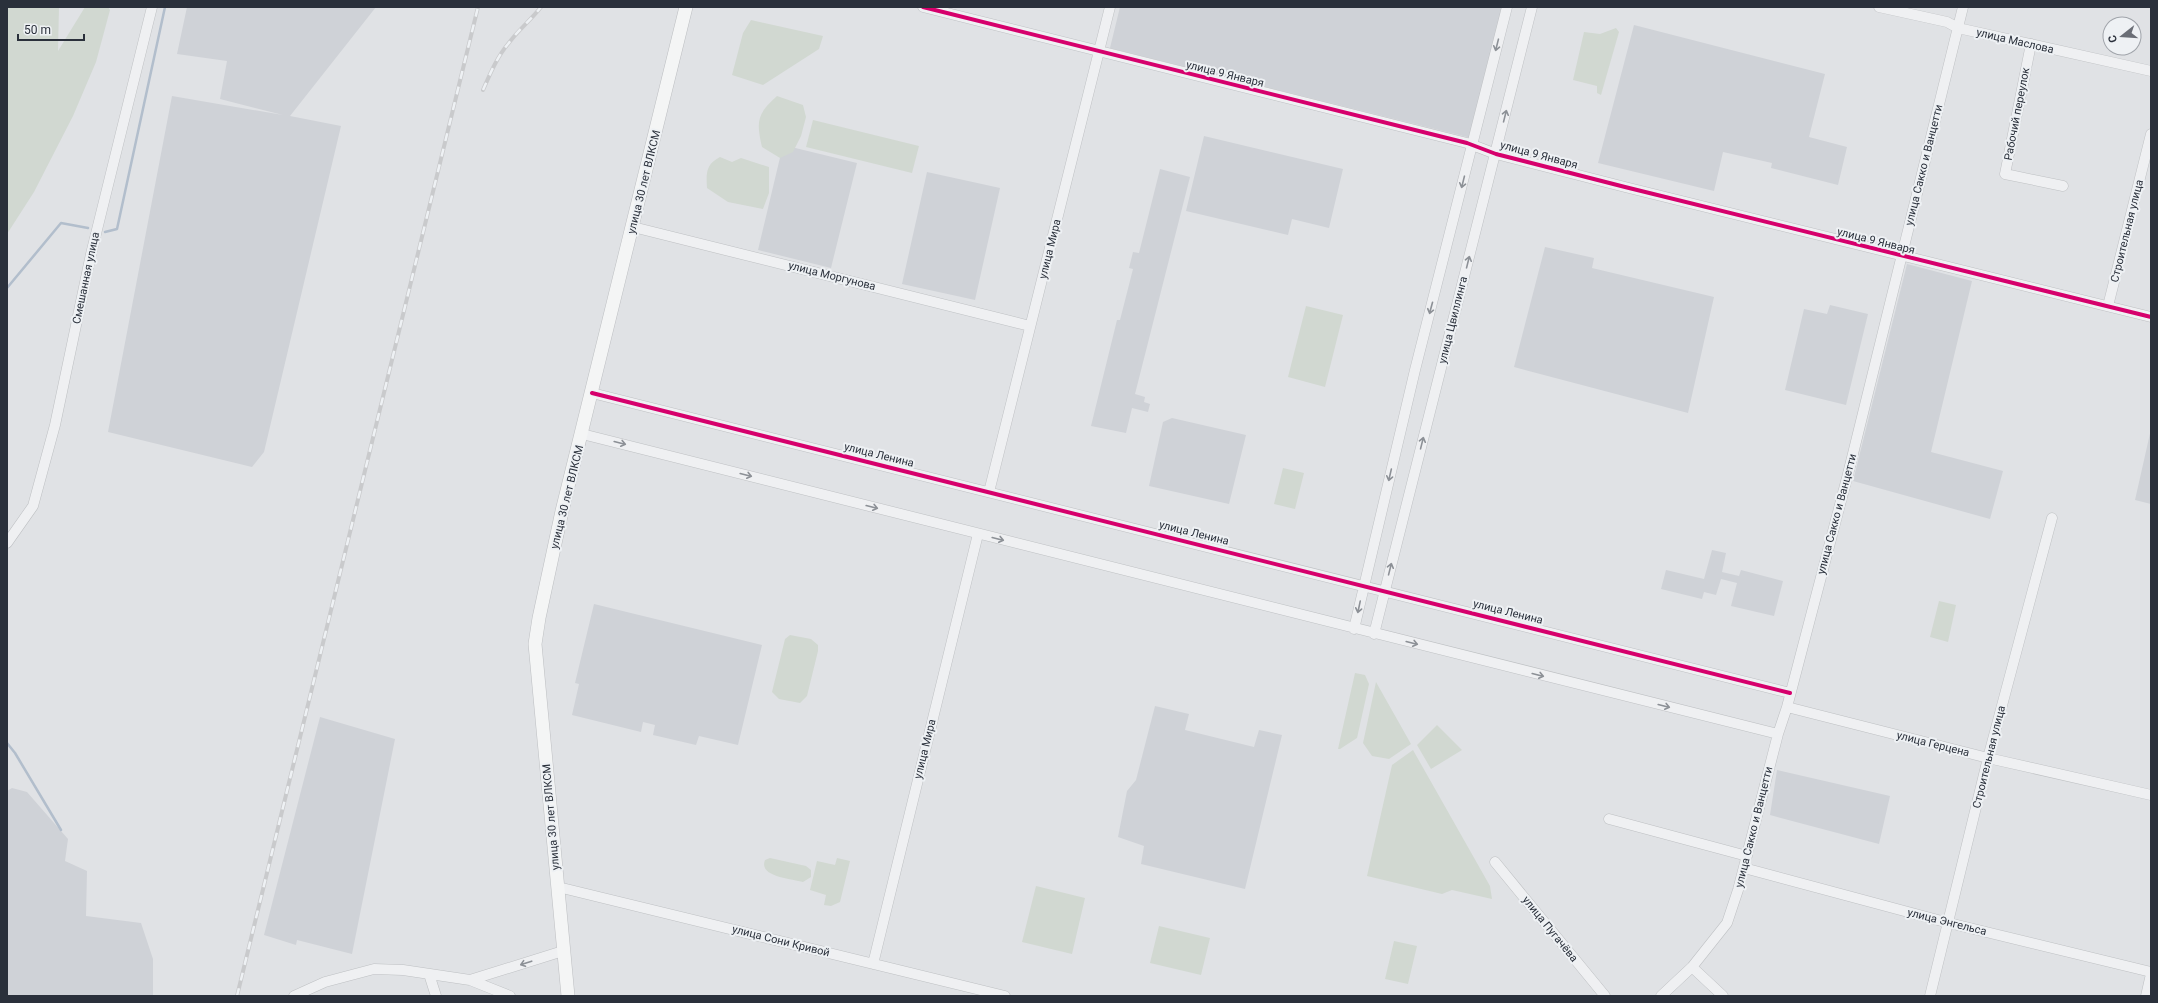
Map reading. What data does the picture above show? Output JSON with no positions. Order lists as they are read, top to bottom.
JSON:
{
  "streets": {
    "main road": ["улица 30 лет ВЛКСМ"],
    "street": [
      "улица Маслова",
      "улица 9 Января",
      "Рабочий переулок",
      "улица Сакко и Ванцетти",
      "Строительная улица",
      "улица Мира",
      "улица Моргунова",
      "Смешанная улица",
      "улица Цвиллинга",
      "улица Ленина",
      "улица Герцена",
      "улица Энгельса",
      "улица Пугачёва",
      "улица Сони Кривой"
    ]
  },
  "crossings": [
    ["улица Маслова", "Рабочий переулок"],
    ["улица Маслова", "улица Сакко и Ванцетти"],
    ["улица 9 Января", "улица Сакко и Ванцетти"],
    ["улица 9 Января", "Строительная улица"],
    ["улица 9 Января", "улица Мира"],
    ["улица 9 Января", "улица Цвиллинга"],
    ["улица Сакко и Ванцетти", "улица Ленина"],
    ["улица Сакко и Ванцетти", "улица Герцена"],
    ["улица Сакко и Ванцетти", "улица Энгельса"],
    ["улица 30 лет ВЛКСМ", "улица Моргунова"],
    ["улица 30 лет ВЛКСМ", "улица Ленина"],
    ["улица 30 лет ВЛКСМ", "улица Сони Кривой"],
    ["Строительная улица", "улица Герцена"],
    ["Строительная улица", "улица Энгельса"],
    ["улица Мира", "улица Моргунова"],
    ["улица Мира", "улица Ленина"],
    ["улица Мира", "улица Сони Кривой"],
    ["улица Цвиллинга", "улица Ленина"]
  ],
  "scale_bar": "50 m",
  "north": "left"
}
